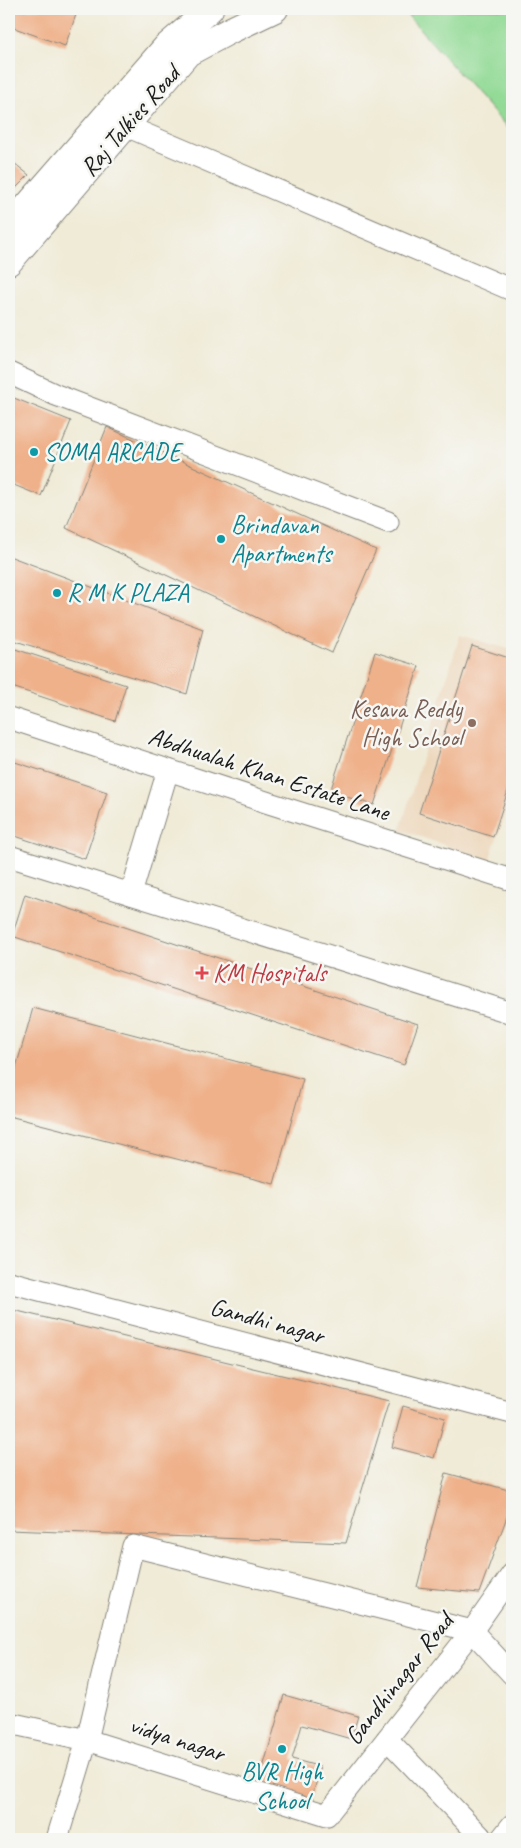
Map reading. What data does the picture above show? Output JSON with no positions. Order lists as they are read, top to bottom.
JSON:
{
  "streets": {
    "street": [
      "Raj Talkies Road",
      "Abdhualah Khan Estate Lane",
      "Gandhi nagar",
      "Gandhinagar Road",
      "vidya nagar"
    ]
  },
  "crossings": [
    ["Gandhinagar Road", "vidya nagar"]
  ],
  "places": {
    "other": [
      "SOMA ARCADE",
      "Brindavan Apartments",
      "R M K PLAZA",
      "Kesava Reddy High School",
      "BVR High School"
    ],
    "health": ["KM Hospitals"]
  }
}
